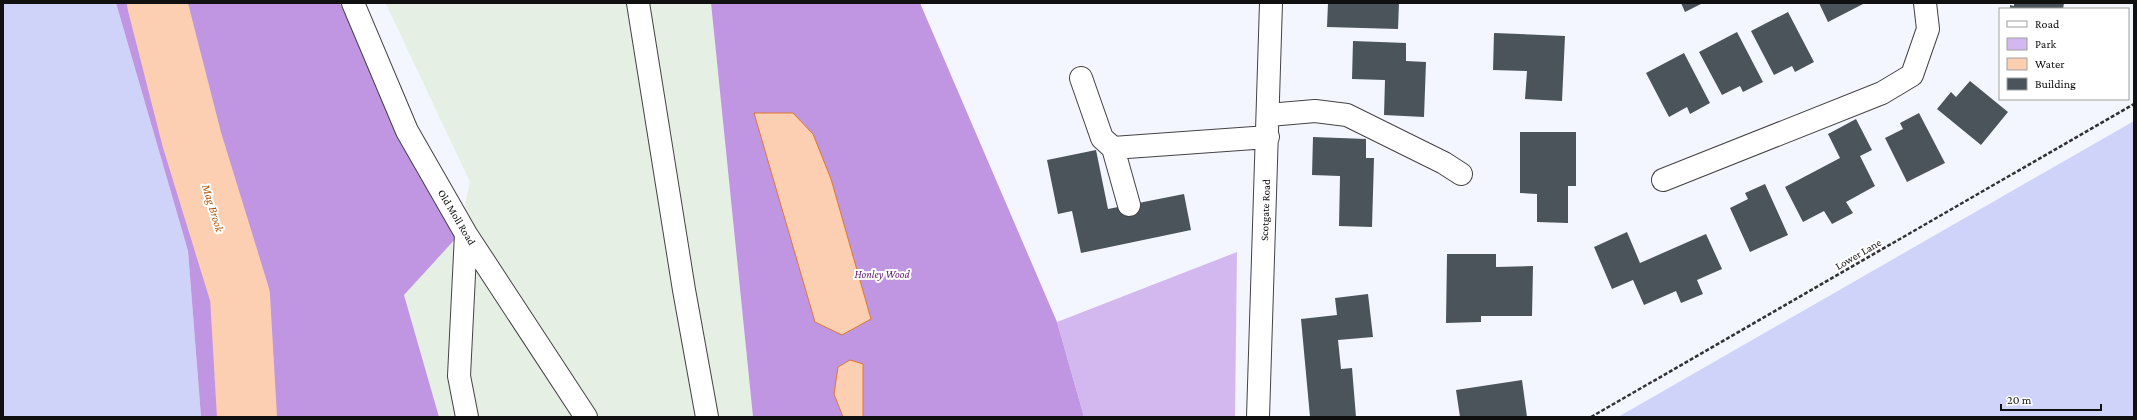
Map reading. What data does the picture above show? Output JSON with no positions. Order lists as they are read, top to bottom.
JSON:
{
  "streets": {
    "street": ["Scotgate Road", "Old Moll Road"],
    "path": ["Lower Lane"]
  },
  "water": ["Mag Brook"],
  "parks": ["Honley Wood"],
  "legend": [
    "Road",
    "Park",
    "Water",
    "Building"
  ],
  "scale_bar": "20 m"
}
